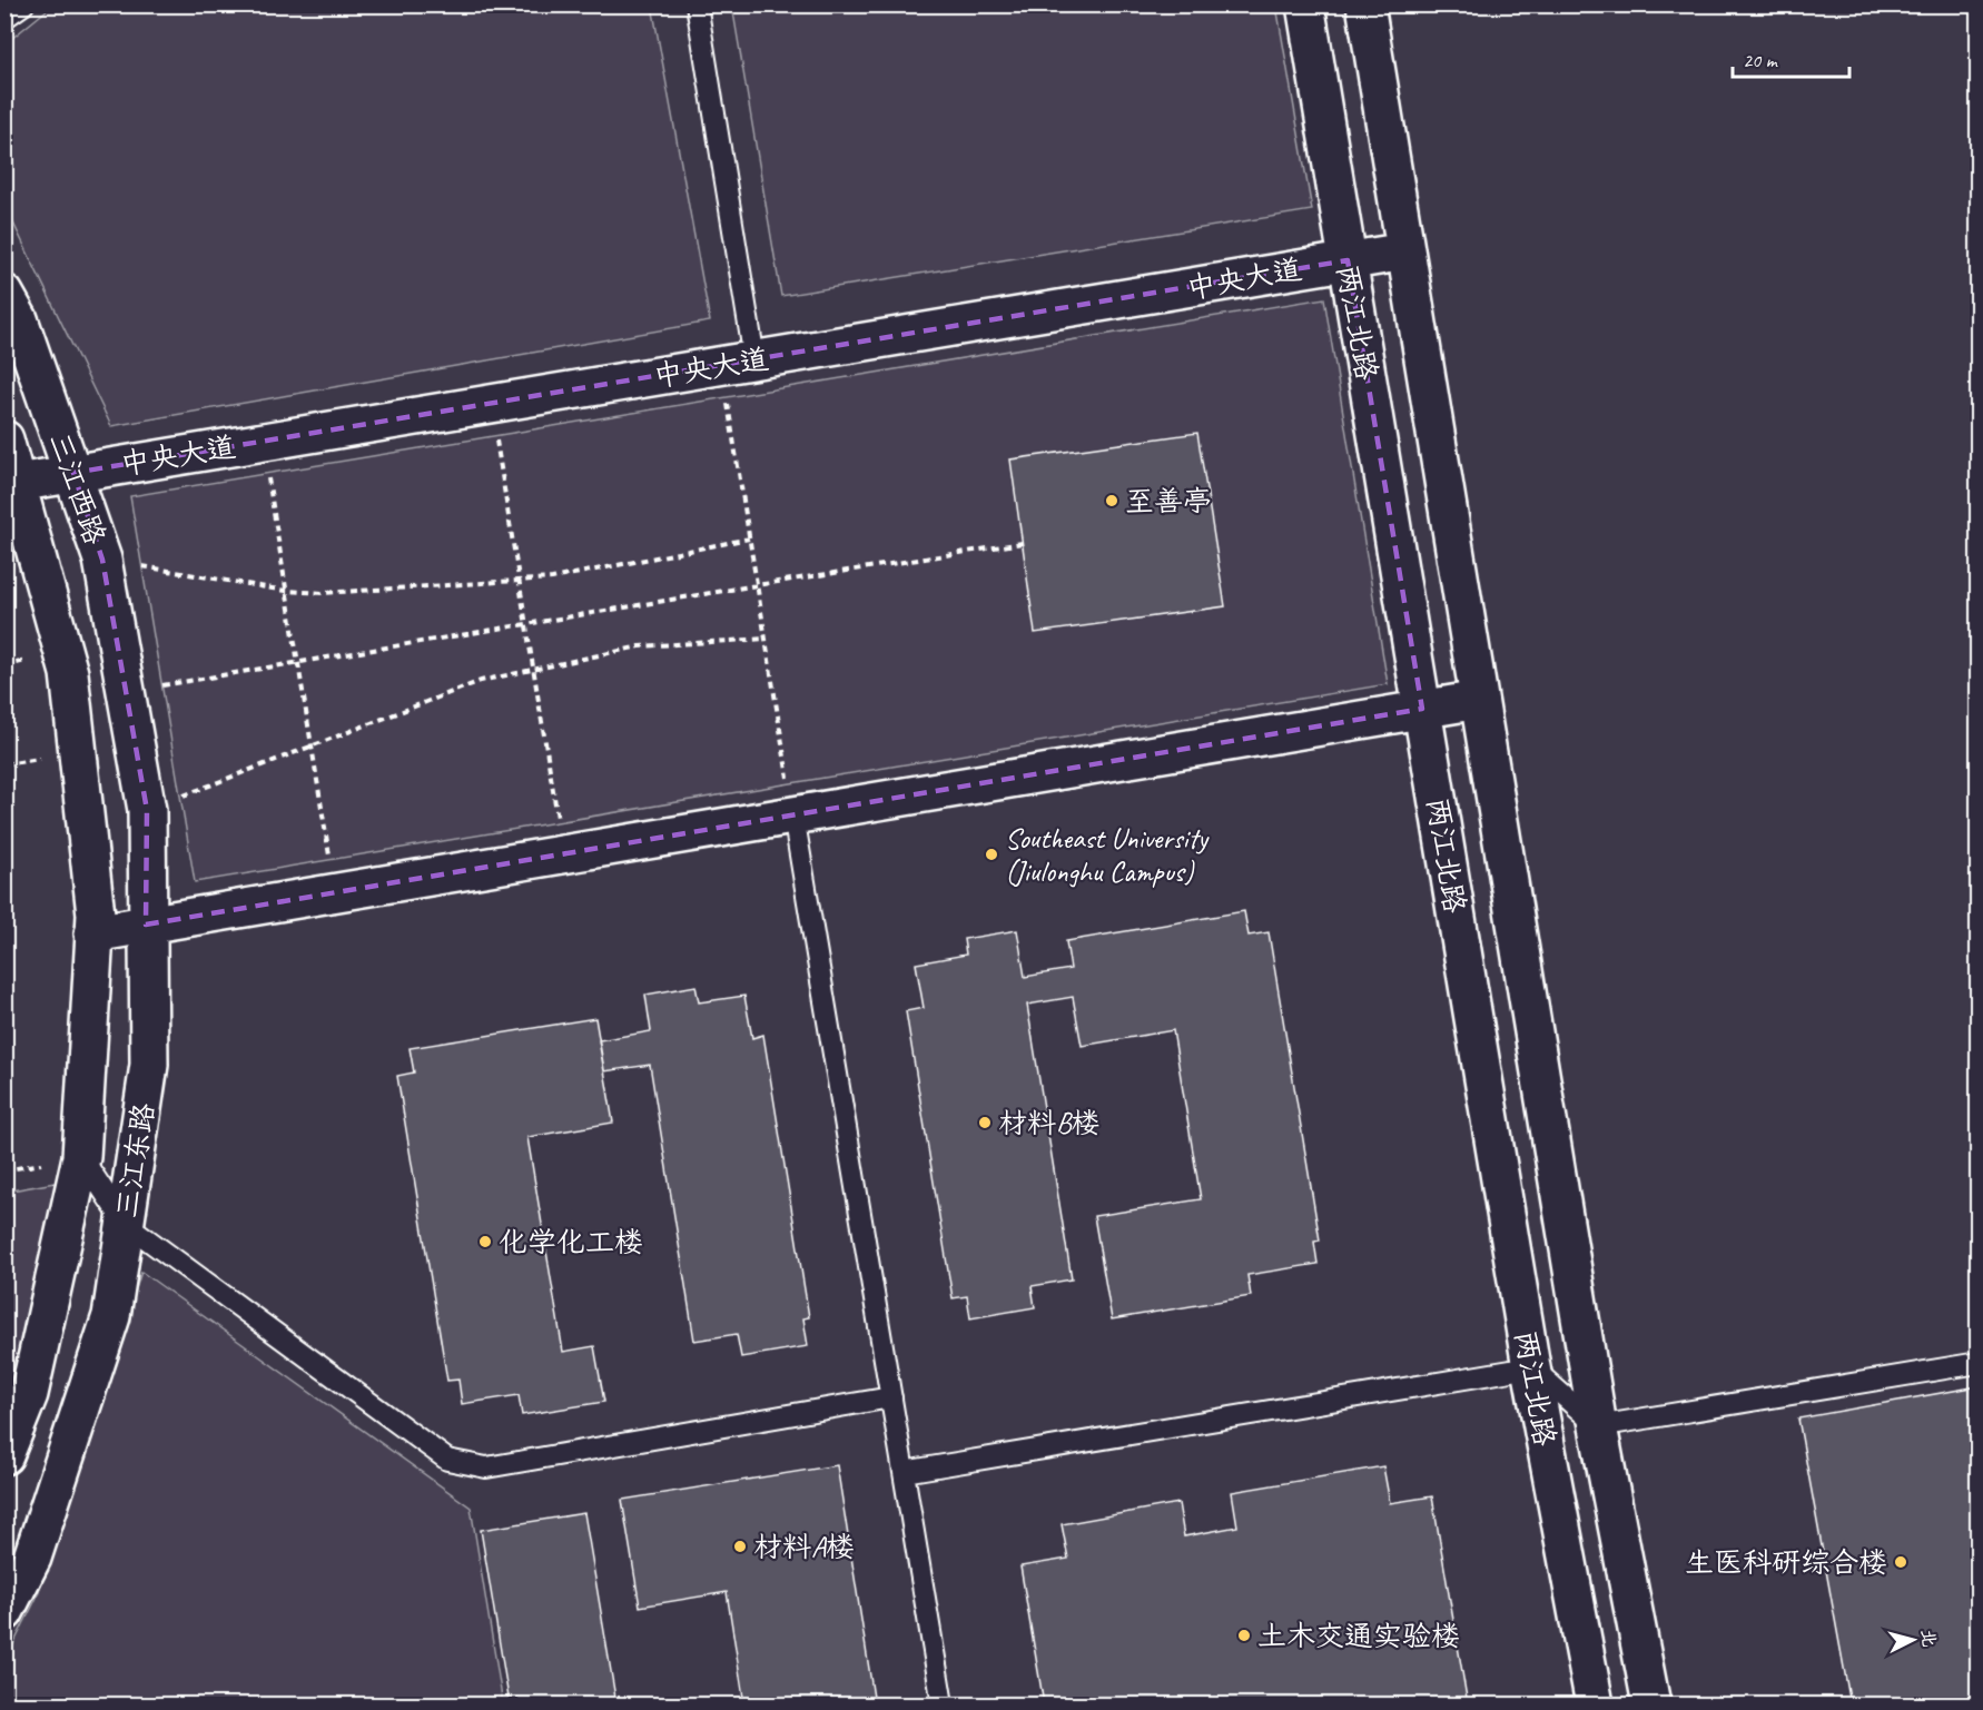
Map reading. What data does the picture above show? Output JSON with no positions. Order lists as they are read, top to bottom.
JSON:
{
  "streets": {
    "street": [
      "中央大道",
      "两江北路",
      "三江西路",
      "三江东路"
    ]
  },
  "crossings": [
    ["中央大道", "两江北路"],
    ["中央大道", "三江西路"],
    ["三江西路", "三江东路"]
  ],
  "places": [
    "至善亭",
    "Southeast University (Jiulonghu Campus)",
    "材料B楼",
    "化学化工楼",
    "材料A楼",
    "生医科研综合楼",
    "土木交通实验楼"
  ],
  "scale_bar": "20 m",
  "north": "right"
}
